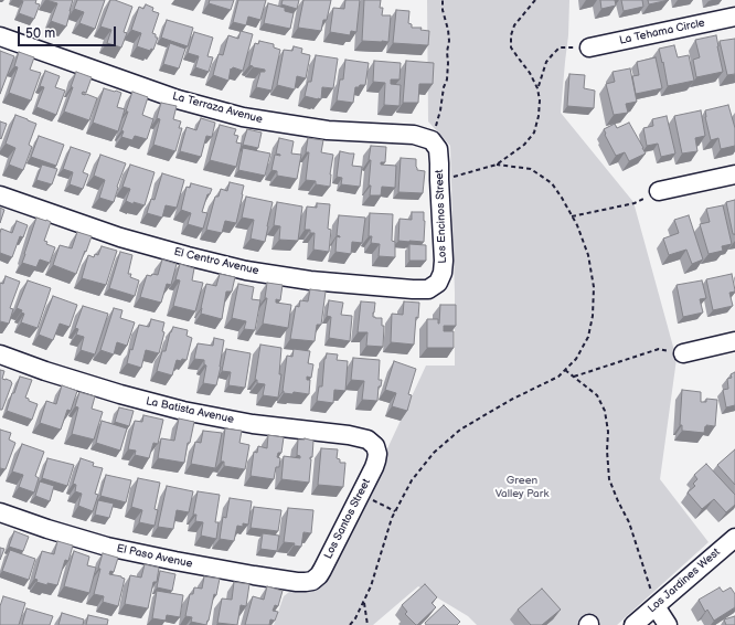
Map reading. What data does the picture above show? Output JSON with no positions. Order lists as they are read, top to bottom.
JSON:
{
  "streets": {
    "street": [
      "La Tehama Circle",
      "La Terraza Avenue",
      "Los Encinos Street",
      "El Centro Avenue",
      "La Batista Avenue",
      "Los Santos Street",
      "El Paso Avenue",
      "Los Jardines West"
    ]
  },
  "crossings": [
    ["La Terraza Avenue", "Los Encinos Street"],
    ["Los Encinos Street", "El Centro Avenue"],
    ["La Batista Avenue", "Los Santos Street"],
    ["Los Santos Street", "El Paso Avenue"]
  ],
  "parks": ["Green Valley Park"],
  "scale_bar": "50 m"
}
